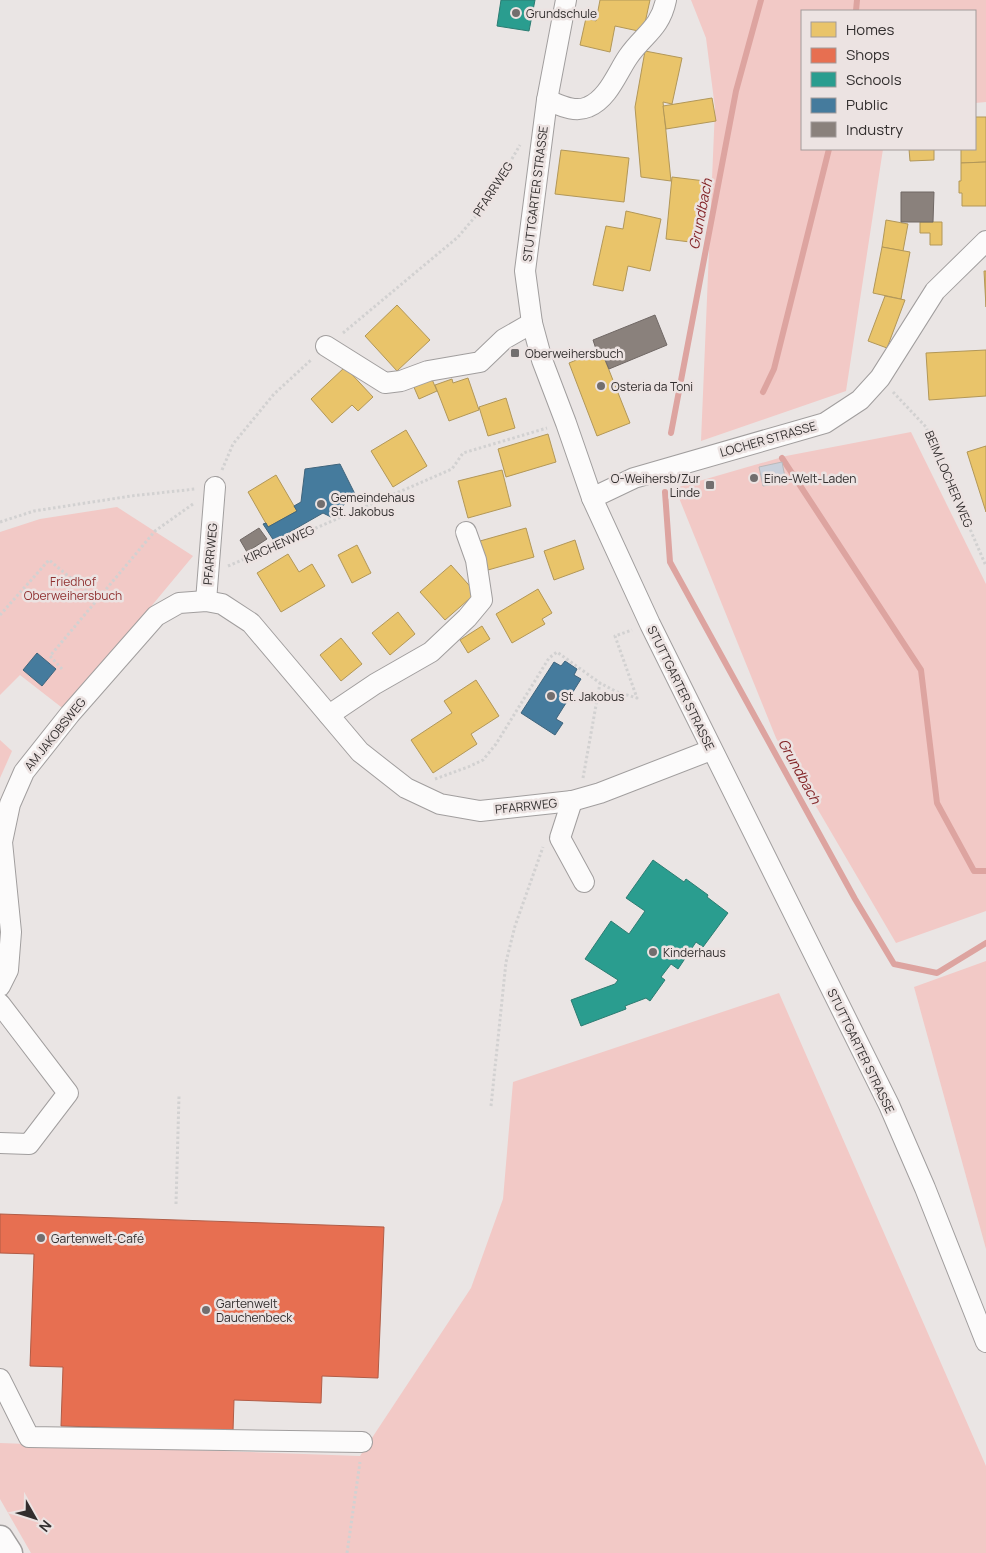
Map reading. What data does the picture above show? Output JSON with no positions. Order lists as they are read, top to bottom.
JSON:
{
  "streets": {
    "street": [
      "PFARRWEG",
      "STUTTGARTER STRASSE",
      "LOCHER STRASSE",
      "AM JAKOBSWEG"
    ],
    "path": ["KIRCHENWEG"]
  },
  "crossings": [
    ["PFARRWEG", "STUTTGARTER STRASSE"],
    ["PFARRWEG", "KIRCHENWEG"],
    ["PFARRWEG", "AM JAKOBSWEG"],
    ["STUTTGARTER STRASSE", "LOCHER STRASSE"],
    ["STUTTGARTER STRASSE", "KIRCHENWEG"]
  ],
  "water": ["Grundbach"],
  "parks": ["Friedhof Oberweihersbuch"],
  "places": {
    "other": [
      "Grundschule",
      "Osteria da Toni",
      "Eine-Welt-Laden",
      "Gemeindehaus St. Jakobus",
      "St. Jakobus",
      "Kinderhaus",
      "Gartenwelt-Café",
      "Gartenwelt Dauchenbeck"
    ],
    "transit": ["Oberweihersbuch", "O-Weihersb/Zur Linde"]
  },
  "legend": [
    "Homes",
    "Shops",
    "Schools",
    "Public",
    "Industry"
  ],
  "north": "bottom right"
}
